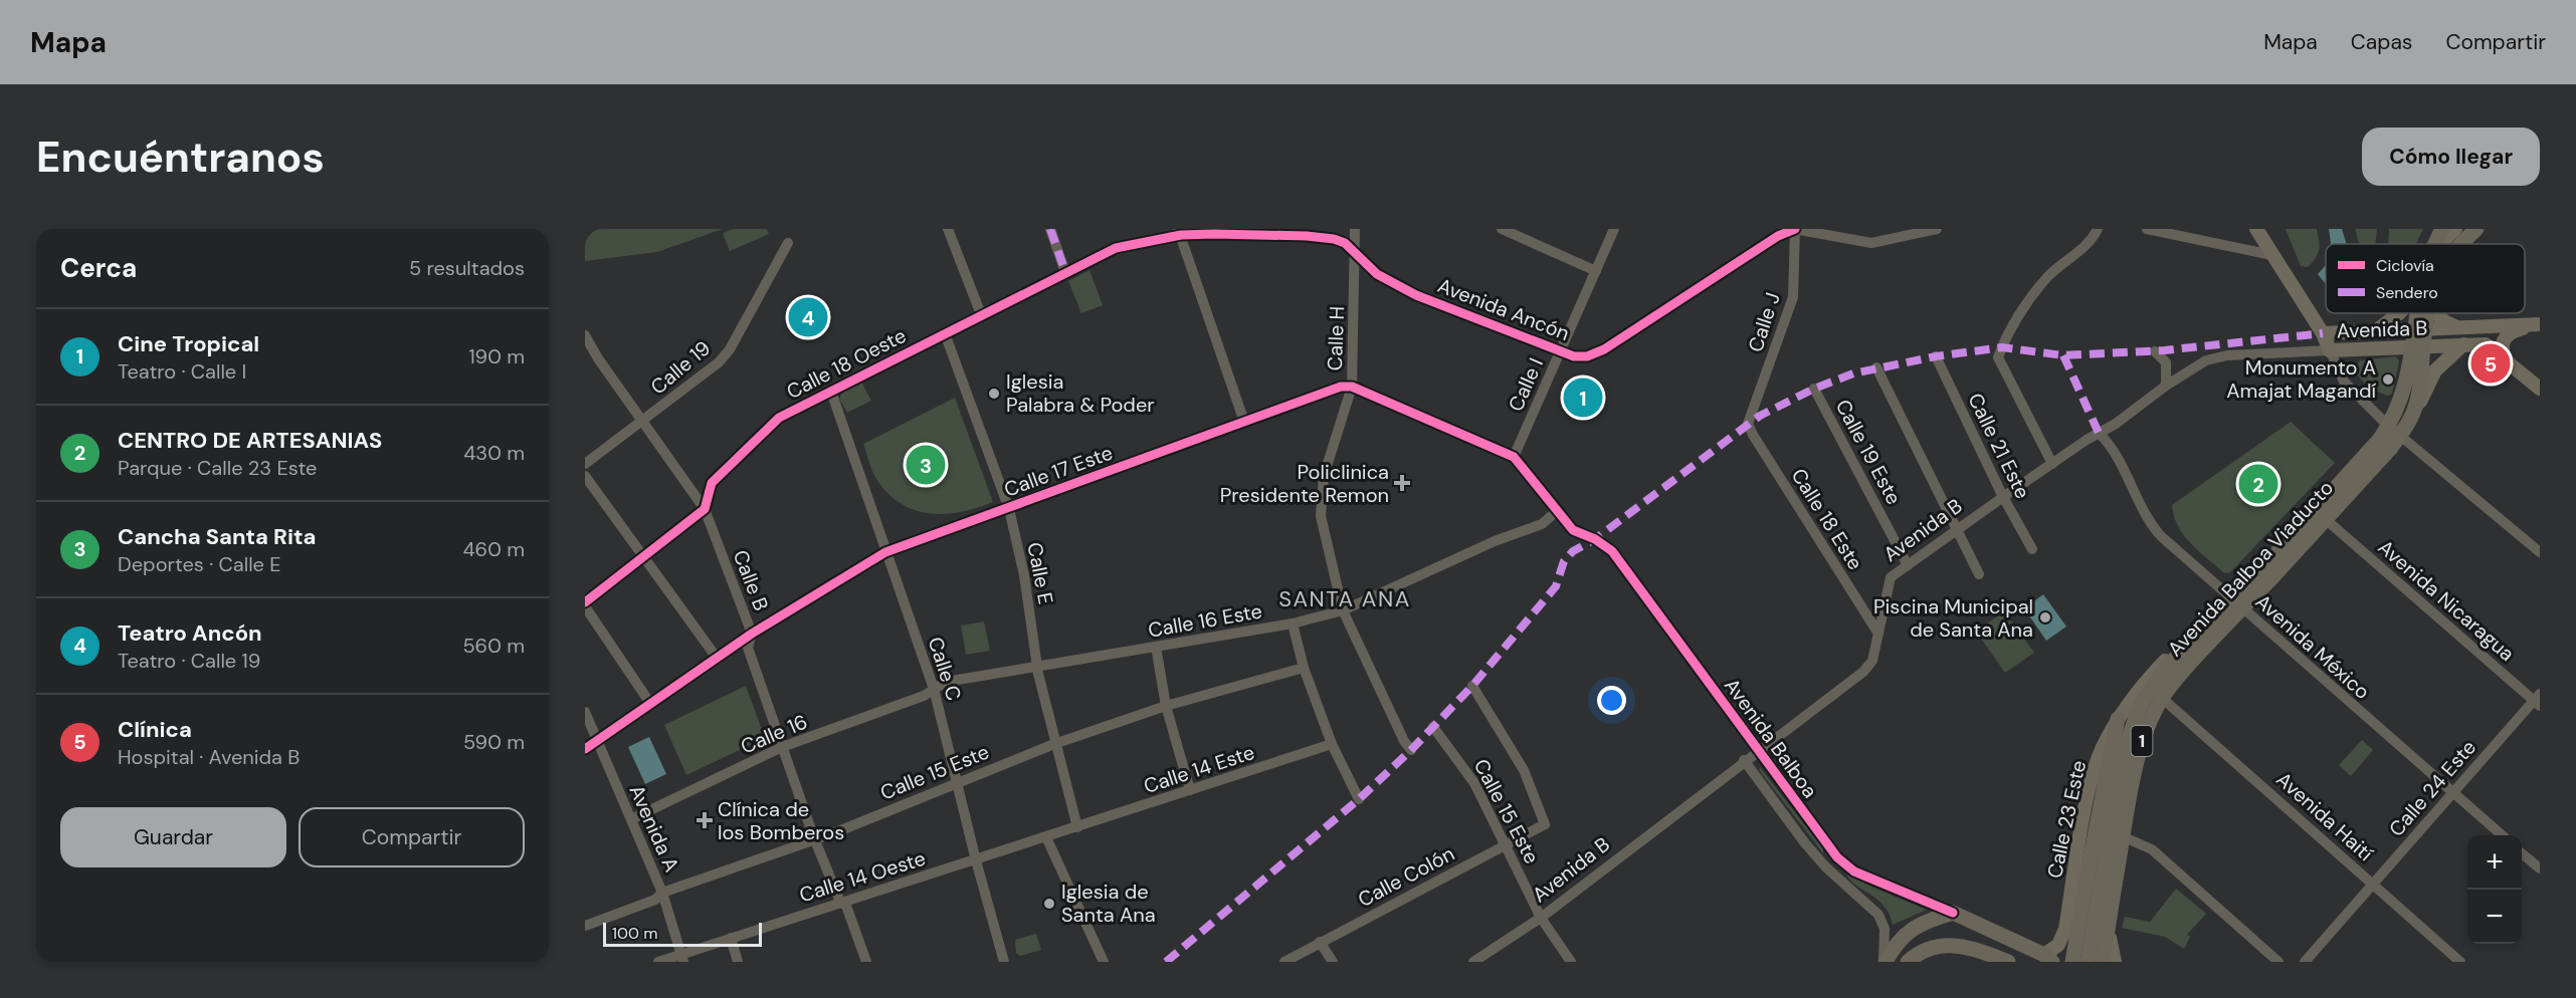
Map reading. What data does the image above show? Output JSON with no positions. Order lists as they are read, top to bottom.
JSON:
{
  "streets": {
    "highway": ["Avenida Balboa Viaducto", "Avenida Balboa", "1"],
    "main road": ["Avenida B", "Calle 23 Este"],
    "street": [
      "Avenida Ancón",
      "Calle J",
      "Calle H",
      "Calle 18 Oeste",
      "Calle 19",
      "Calle I",
      "Calle 21 Este",
      "Calle 19 Este",
      "Calle 17 Este",
      "Calle 18 Este",
      "Calle E",
      "Calle B",
      "Avenida Nicaragua",
      "Calle 16 Este",
      "Avenida México",
      "Calle C",
      "Calle 16",
      "Calle 14 Este",
      "Calle 15 Este",
      "Calle 24 Este",
      "Avenida Haití",
      "Avenida A",
      "Calle 14 Oeste",
      "Calle Colón"
    ]
  },
  "crossings": [
    ["Avenida Ancón", "Calle J"],
    ["Avenida Ancón", "Calle H"],
    ["Avenida Ancón", "Calle 18 Oeste"],
    ["Avenida Ancón", "Calle I"],
    ["Calle J", "Calle 18 Este"],
    ["Avenida B", "Calle 21 Este"],
    ["Avenida B", "Calle 19 Este"],
    ["Avenida B", "Calle 18 Este"],
    ["Avenida B", "Avenida México"],
    ["Avenida B", "Avenida Balboa"],
    ["Avenida B", "1"],
    ["Avenida B", "Calle 15 Este"],
    ["Avenida B", "Calle 23 Este"],
    ["Calle H", "Calle 17 Este"],
    ["Calle H", "Calle 16 Este"],
    ["Calle 18 Oeste", "Calle E"],
    ["Calle 18 Oeste", "Calle B"],
    ["Calle 18 Oeste", "Calle C"],
    ["Calle 19", "Calle B"],
    ["Calle 17 Este", "Calle E"],
    ["Calle 17 Este", "Calle B"],
    ["Calle 17 Este", "Calle C"],
    ["Calle 17 Este", "Avenida A"],
    ["Avenida Balboa Viaducto", "1"],
    ["Avenida Balboa Viaducto", "Calle 23 Este"],
    ["Calle E", "Calle 16 Este"],
    ["Calle E", "Calle 14 Este"],
    ["Calle E", "Calle 15 Este"],
    ["Calle E", "Calle 14 Oeste"],
    ["Calle B", "Calle 16"],
    ["Calle B", "Calle 15 Este"],
    ["Calle B", "Calle 14 Oeste"],
    ["Avenida Nicaragua", "1"],
    ["Avenida Nicaragua", "Calle 24 Este"],
    ["Calle 16 Este", "Calle C"],
    ["Calle 16 Este", "Calle 16"],
    ["Calle 16 Este", "Avenida Balboa"],
    ["Avenida México", "1"],
    ["Avenida México", "Calle 24 Este"],
    ["Avenida México", "Calle 23 Este"],
    ["Calle C", "Calle 16"],
    ["Calle C", "Calle 15 Este"],
    ["Calle C", "Calle 14 Oeste"],
    ["Calle 16", "Avenida A"],
    ["Avenida Balboa", "Calle 23 Este"],
    ["1", "Avenida Haití"],
    ["Calle 14 Este", "Calle 14 Oeste"],
    ["Calle 15 Este", "Avenida A"],
    ["Calle 15 Este", "Calle Colón"],
    ["Calle 24 Este", "Avenida Haití"],
    ["Avenida A", "Calle 14 Oeste"]
  ],
  "districts": ["SANTA ANA"],
  "places": {
    "other": [
      "Monumento A Amajat Magandí",
      "Iglesia Palabra & Poder",
      "Piscina Municipal de Santa Ana",
      "Iglesia de Santa Ana"
    ],
    "health": ["Policlinica Presidente Remon", "Clínica de los Bomberos"]
  },
  "legend": ["Ciclovía", "Sendero"],
  "scale_bar": "100 m",
  "page": {
    "header": "Mapa",
    "nav": ["Mapa", "Capas", "Compartir"],
    "buttons": [
      "Cómo llegar",
      ["Guardar", "Compartir"]
    ],
    "title": "Encuéntranos",
    "heading": ["Cerca", "5 resultados"],
    "pins": [
      "4",
      "5",
      "1",
      "3",
      "2"
    ],
    "list": [
      {
        "mark": "1",
        "name": "Cine Tropical",
        "note": "Teatro · Calle I",
        "value": "190 m"
      },
      {
        "mark": "2",
        "name": "CENTRO DE ARTESANIAS",
        "note": "Parque · Calle 23 Este",
        "value": "430 m"
      },
      {
        "mark": "3",
        "name": "Cancha Santa Rita",
        "note": "Deportes · Calle E",
        "value": "460 m"
      },
      {
        "mark": "4",
        "name": "Teatro Ancón",
        "note": "Teatro · Calle 19",
        "value": "560 m"
      },
      {
        "mark": "5",
        "name": "Clínica",
        "note": "Hospital · Avenida B",
        "value": "590 m"
      }
    ],
    "map_buttons": ["+", "−"],
    "scale": "100 m"
  }
}
